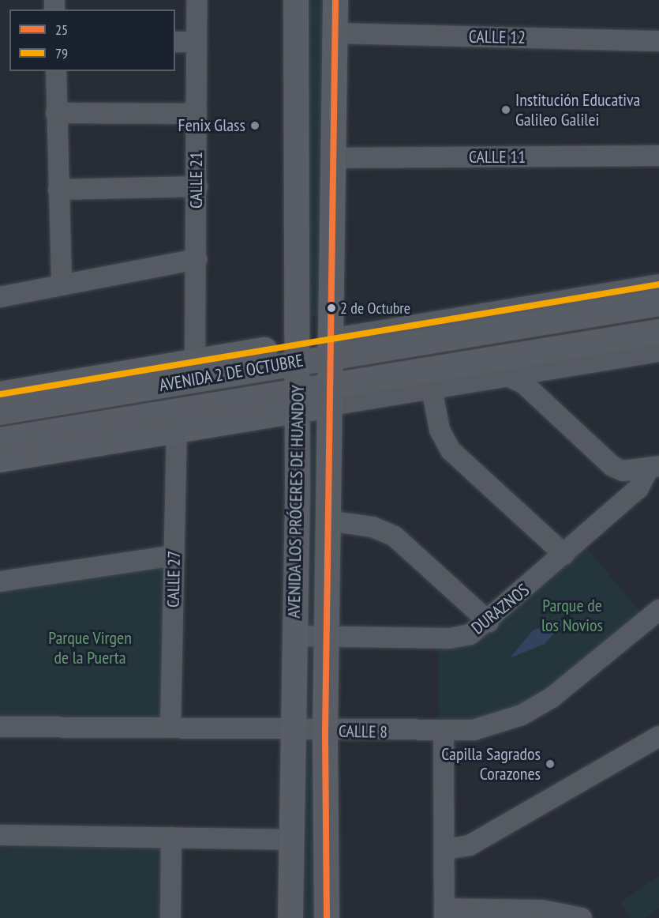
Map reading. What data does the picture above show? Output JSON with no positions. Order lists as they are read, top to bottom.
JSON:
{
  "streets": {
    "main road": ["AVENIDA 2 DE OCTUBRE", "AVENIDA LOS PRÓCERES DE HUANDOY"],
    "street": [
      "CALLE 12",
      "CALLE 11",
      "CALLE 21",
      "CALLE 27",
      "DURAZNOS",
      "CALLE 8"
    ]
  },
  "crossings": [
    ["CALLE 12", "AVENIDA LOS PRÓCERES DE HUANDOY"],
    ["CALLE 11", "AVENIDA LOS PRÓCERES DE HUANDOY"],
    ["CALLE 21", "AVENIDA 2 DE OCTUBRE"],
    ["AVENIDA 2 DE OCTUBRE", "AVENIDA LOS PRÓCERES DE HUANDOY"],
    ["AVENIDA 2 DE OCTUBRE", "CALLE 27"],
    ["AVENIDA LOS PRÓCERES DE HUANDOY", "DURAZNOS"],
    ["AVENIDA LOS PRÓCERES DE HUANDOY", "CALLE 8"],
    ["CALLE 27", "CALLE 8"]
  ],
  "parks": ["Parque de los Novios", "Parque Virgen de la Puerta"],
  "places": [
    "Institución Educativa Galileo Galilei",
    "Fenix Glass",
    "2 de Octubre",
    "Capilla Sagrados Corazones"
  ],
  "lines": ["transit line 25", "transit line 79"],
  "legend": ["25", "79"]
}
